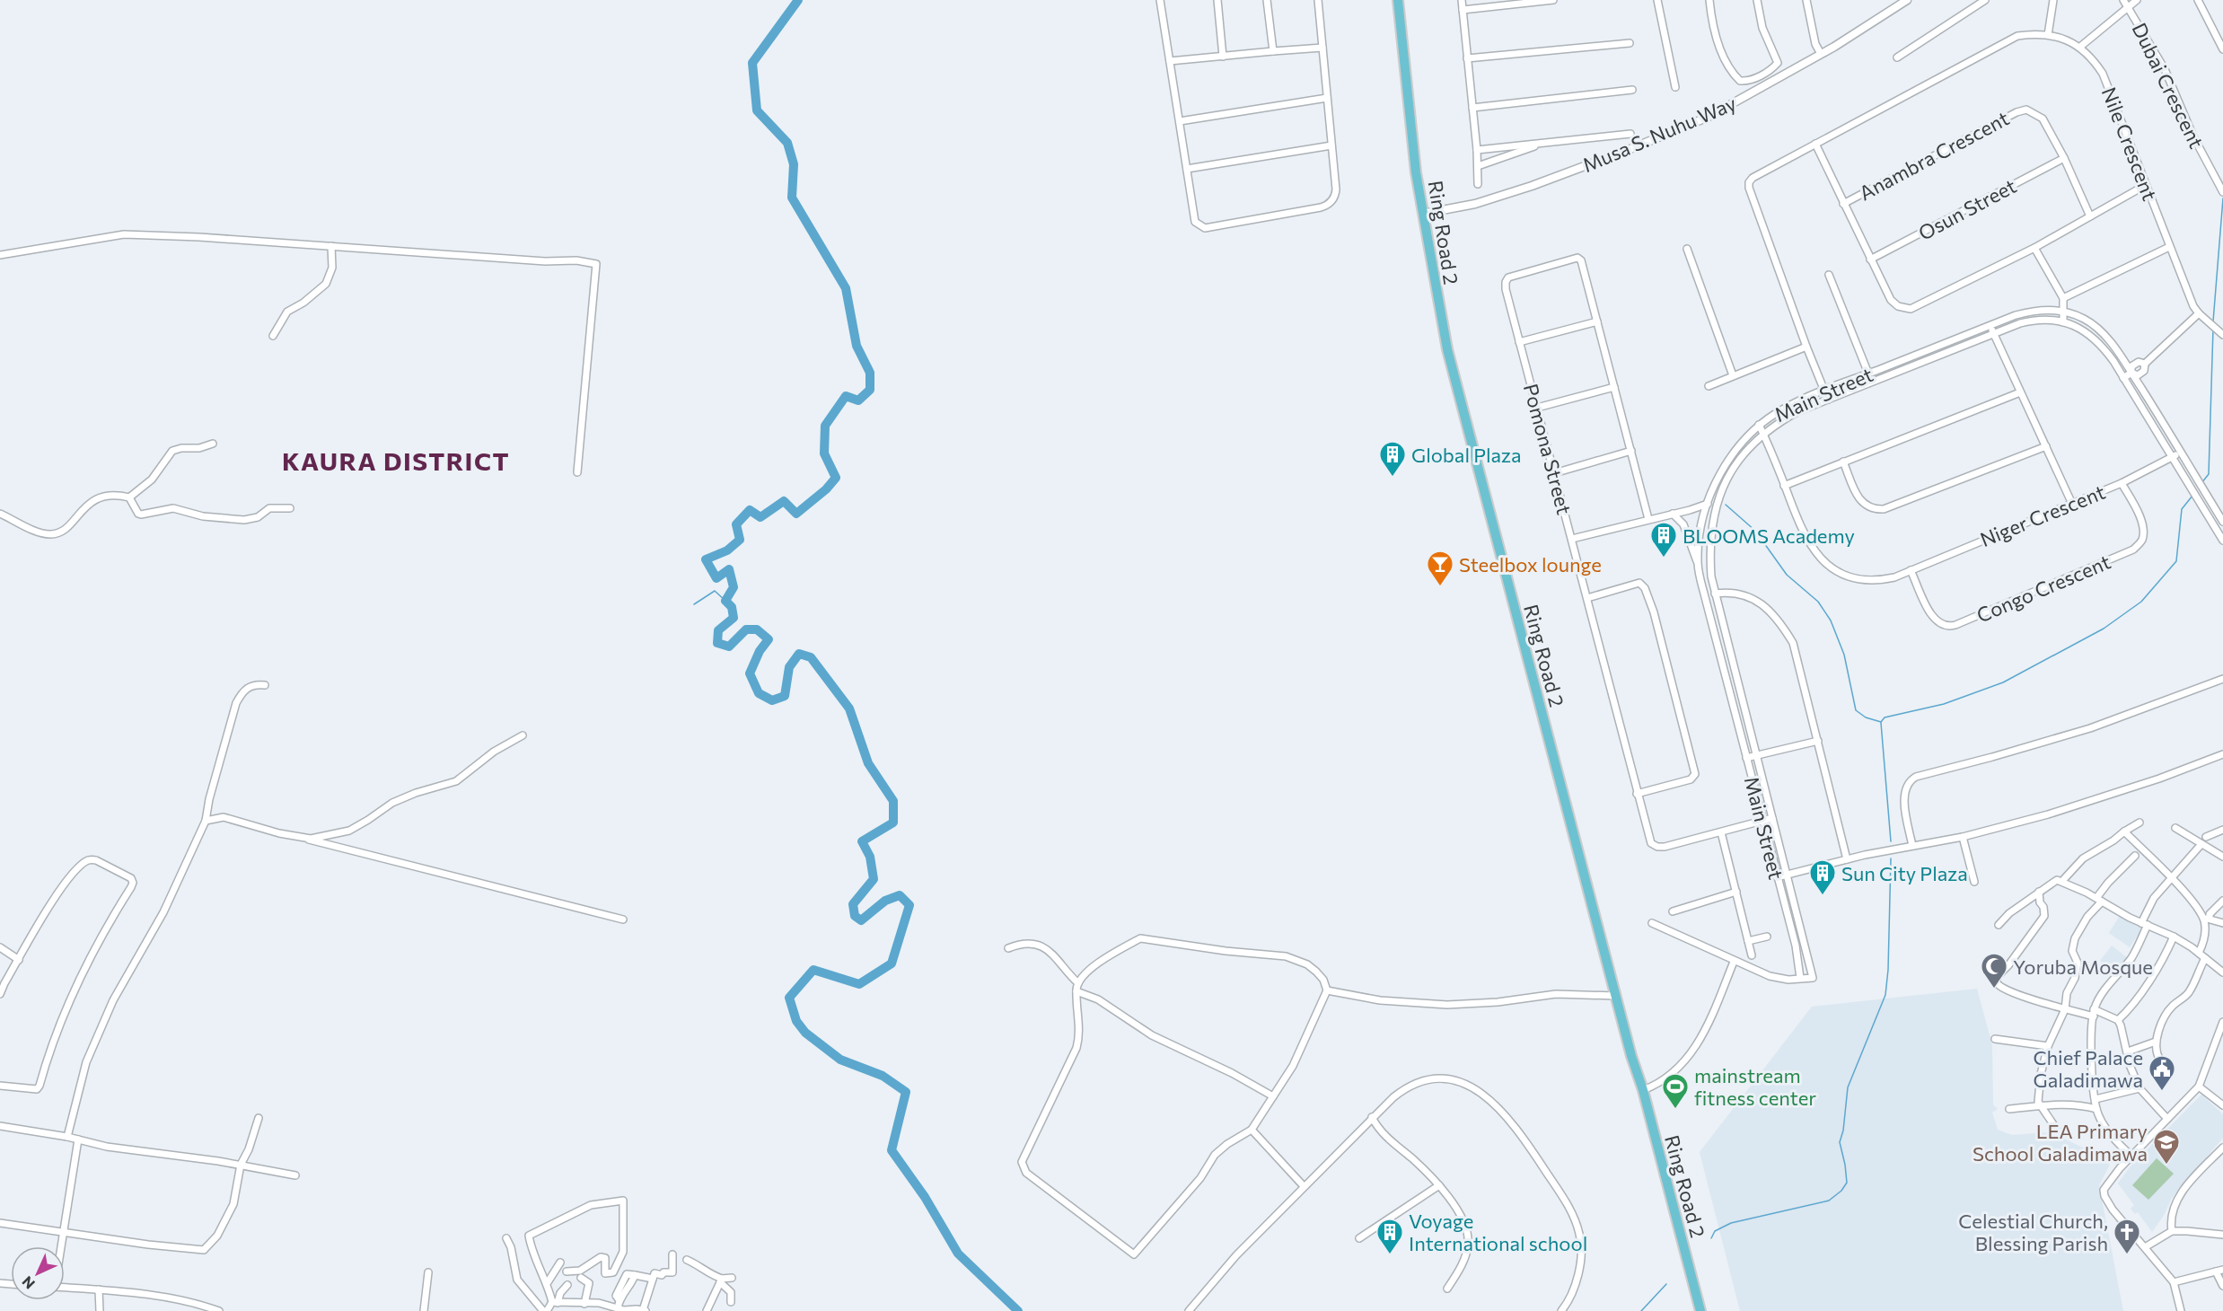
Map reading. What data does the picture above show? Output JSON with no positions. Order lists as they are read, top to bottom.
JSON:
{
  "streets": {
    "main road": ["Ring Road 2"],
    "street": [
      "Dubai Crescent",
      "Musa S. Nuhu Way",
      "Nile Crescent",
      "Anambra Crescent",
      "Osun Street",
      "Main Street",
      "Pomona Street",
      "Niger Crescent",
      "Congo Crescent"
    ]
  },
  "crossings": [
    ["Musa S. Nuhu Way", "Ring Road 2"],
    ["Anambra Crescent", "Osun Street"],
    ["Main Street", "Pomona Street"],
    ["Main Street", "Niger Crescent"],
    ["Niger Crescent", "Congo Crescent"]
  ],
  "districts": ["KAURA DISTRICT"],
  "places": {
    "building": [
      "Global Plaza",
      "BLOOMS Academy",
      "Sun City Plaza",
      "Voyage International school"
    ],
    "bar": ["Steelbox lounge"],
    "mosque": ["Yoruba Mosque"],
    "public building": ["Chief Palace Galadimawa"],
    "sports": ["mainstream fitness center"],
    "school or university": ["LEA Primary School Galadimawa"],
    "church": ["Celestial Church, Blessing Parish"]
  },
  "north": "bottom left"
}
